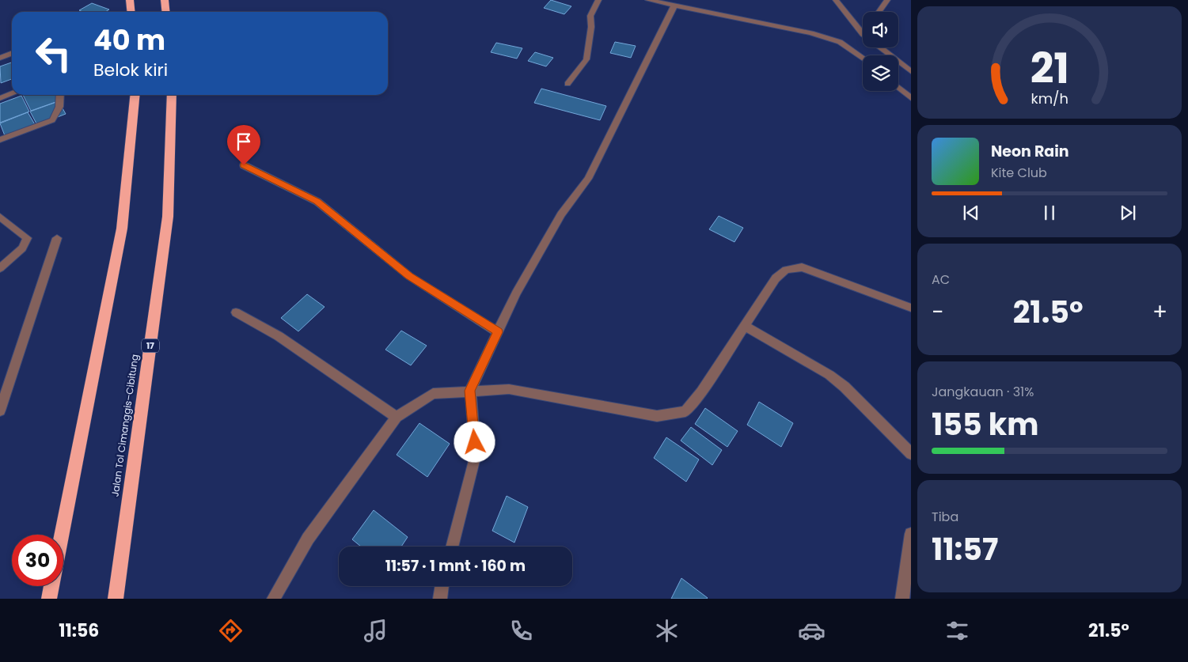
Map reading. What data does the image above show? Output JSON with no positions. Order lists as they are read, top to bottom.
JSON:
{
  "streets": {
    "highway": ["17", "Jalan Tol Cimanggis–Cibitung"]
  },
  "page": {
    "turn": ["40 m", "Belok kiri"],
    "song": ["Neon Rain", "Kite Club"],
    "tile": [
      "AC",
      ["Jangkauan · 31%", "155 km"],
      ["Tiba", "11:57"]
    ],
    "heat": ["−", "21.5°", "+"],
    "limit": "30",
    "trip": "11:57 · 1 mnt · 160 m",
    "tabs": ["11:56", "21.5°"],
    "gauge": ["21", "km/h"]
  }
}
